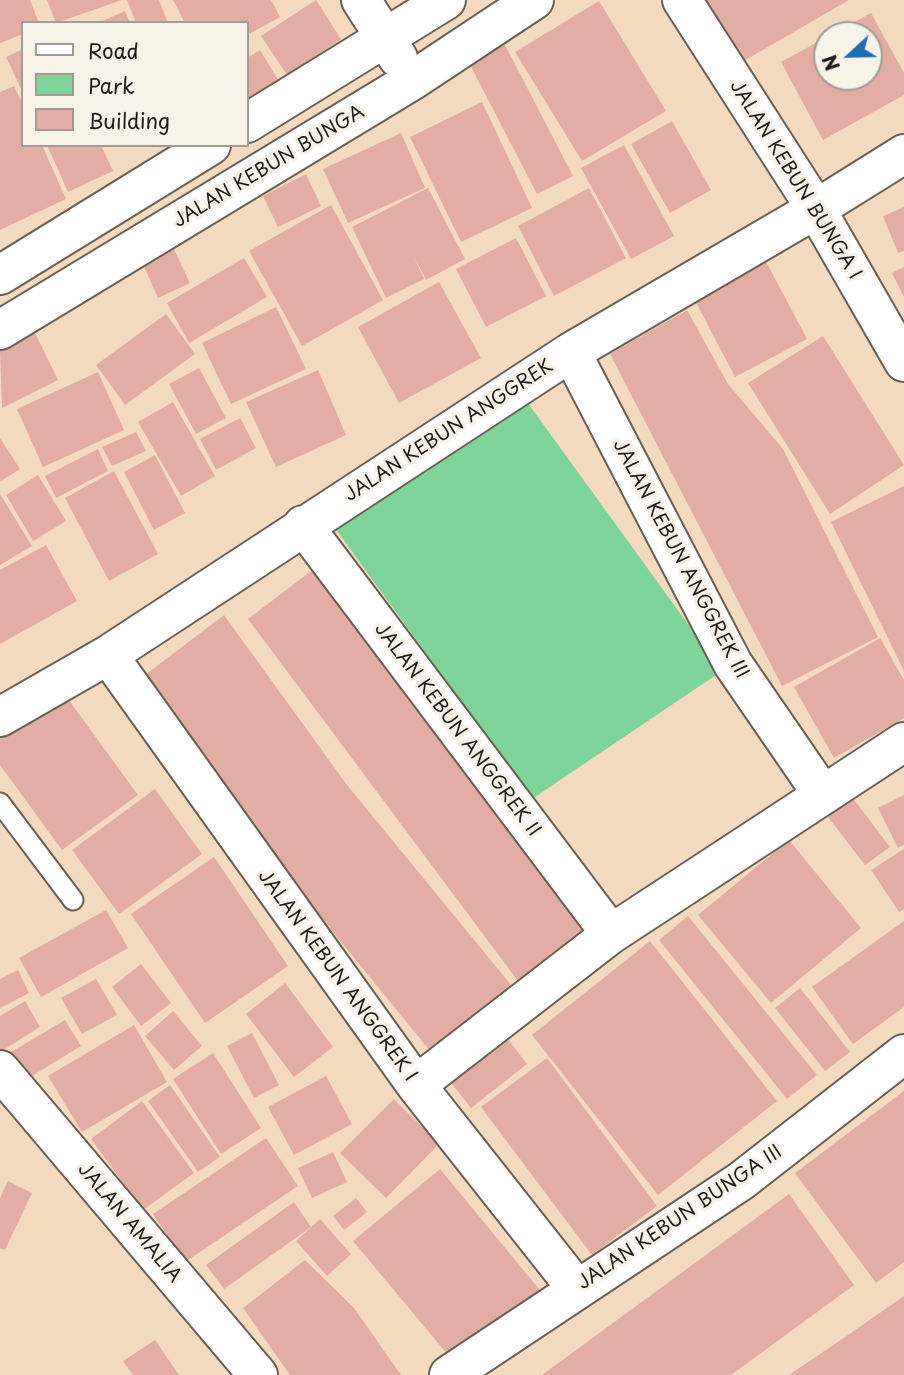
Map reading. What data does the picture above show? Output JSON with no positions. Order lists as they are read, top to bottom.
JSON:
{
  "streets": {
    "street": [
      "JALAN KEBUN BUNGA",
      "JALAN KEBUN BUNGA I",
      "JALAN KEBUN ANGGREK",
      "JALAN KEBUN ANGGREK III",
      "JALAN KEBUN ANGGREK II",
      "JALAN KEBUN ANGGREK I",
      "JALAN KEBUN BUNGA III",
      "JALAN AMALIA"
    ]
  },
  "crossings": [
    ["JALAN KEBUN BUNGA I", "JALAN KEBUN ANGGREK"],
    ["JALAN KEBUN ANGGREK", "JALAN KEBUN ANGGREK III"],
    ["JALAN KEBUN ANGGREK", "JALAN KEBUN ANGGREK II"],
    ["JALAN KEBUN ANGGREK", "JALAN KEBUN ANGGREK I"],
    ["JALAN KEBUN ANGGREK I", "JALAN KEBUN BUNGA III"]
  ],
  "legend": ["Road", "Park", "Building"],
  "north": "left"
}
